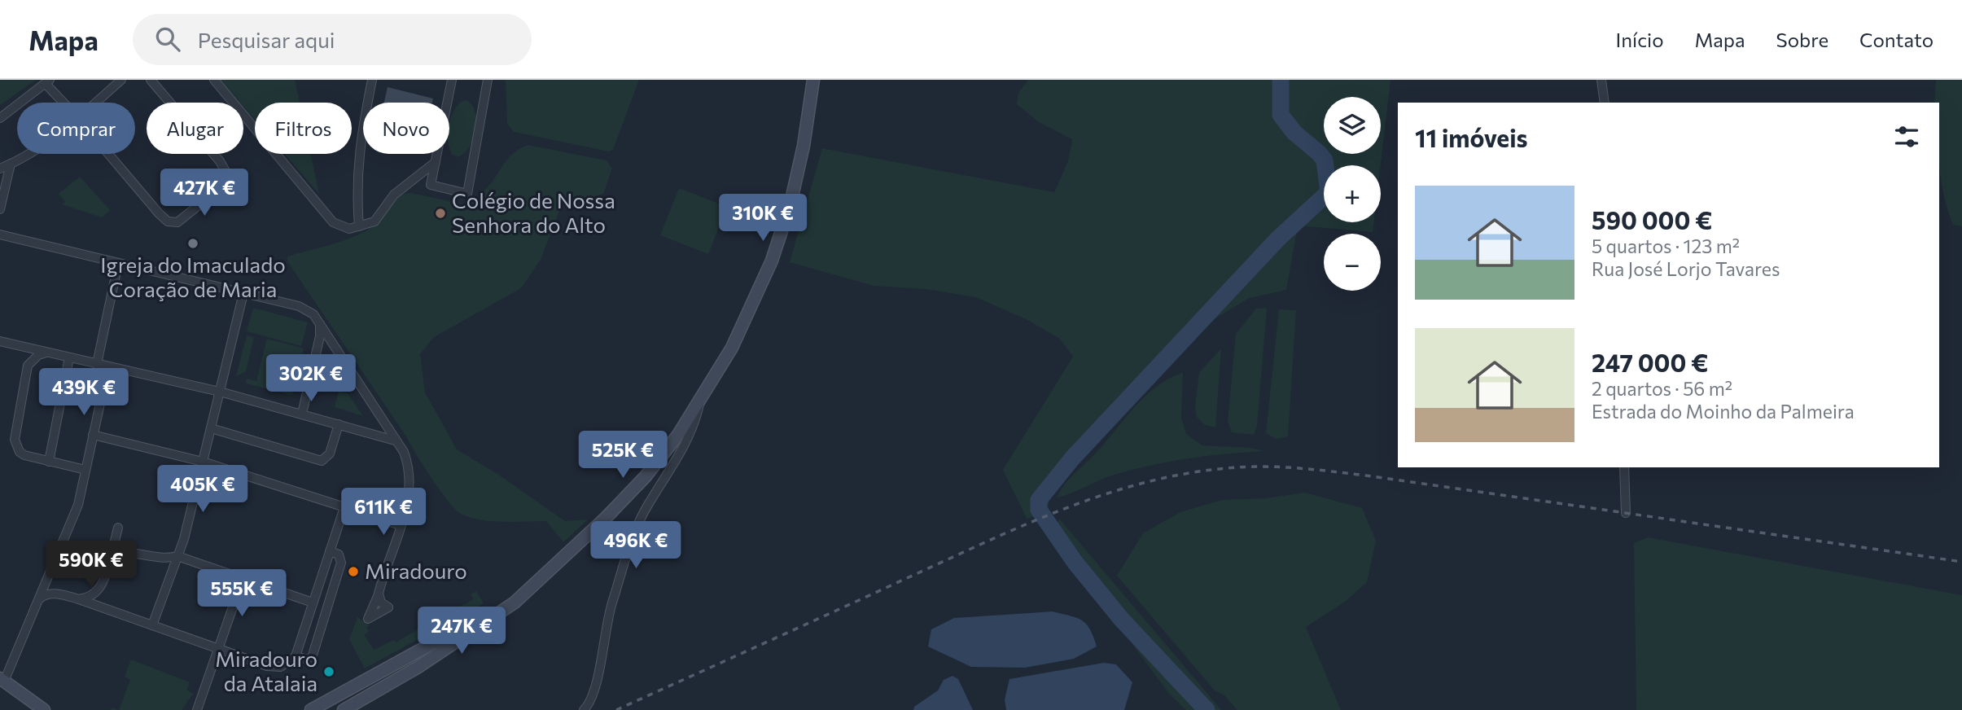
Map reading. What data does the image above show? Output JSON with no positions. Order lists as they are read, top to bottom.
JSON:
{
  "places": [
    "Colégio de Nossa Senhora do Alto",
    "Igreja do Imaculado Coração de Maria",
    "Miradouro",
    "Miradouro da Atalaia"
  ],
  "page": {
    "header": "Mapa",
    "search": "Pesquisar aqui",
    "nav": [
      "Início",
      "Mapa",
      "Sobre",
      "Contato"
    ],
    "map_buttons": ["+", "−"],
    "chip": [
      "Comprar",
      "Alugar",
      "Filtros",
      "Novo"
    ],
    "heading": "11 imóveis",
    "price": [
      "427K €",
      "310K €",
      "302K €",
      "439K €",
      "525K €",
      "405K €",
      "611K €",
      "496K €",
      "590K €",
      "555K €",
      "247K €"
    ],
    "list": [
      {
        "name": "590 000 €",
        "note": "5 quartos · 123 m² · Rua José Lorjo Tavares"
      },
      {
        "name": "247 000 €",
        "note": "2 quartos · 56 m² · Estrada do Moinho da Palmeira"
      }
    ]
  }
}
